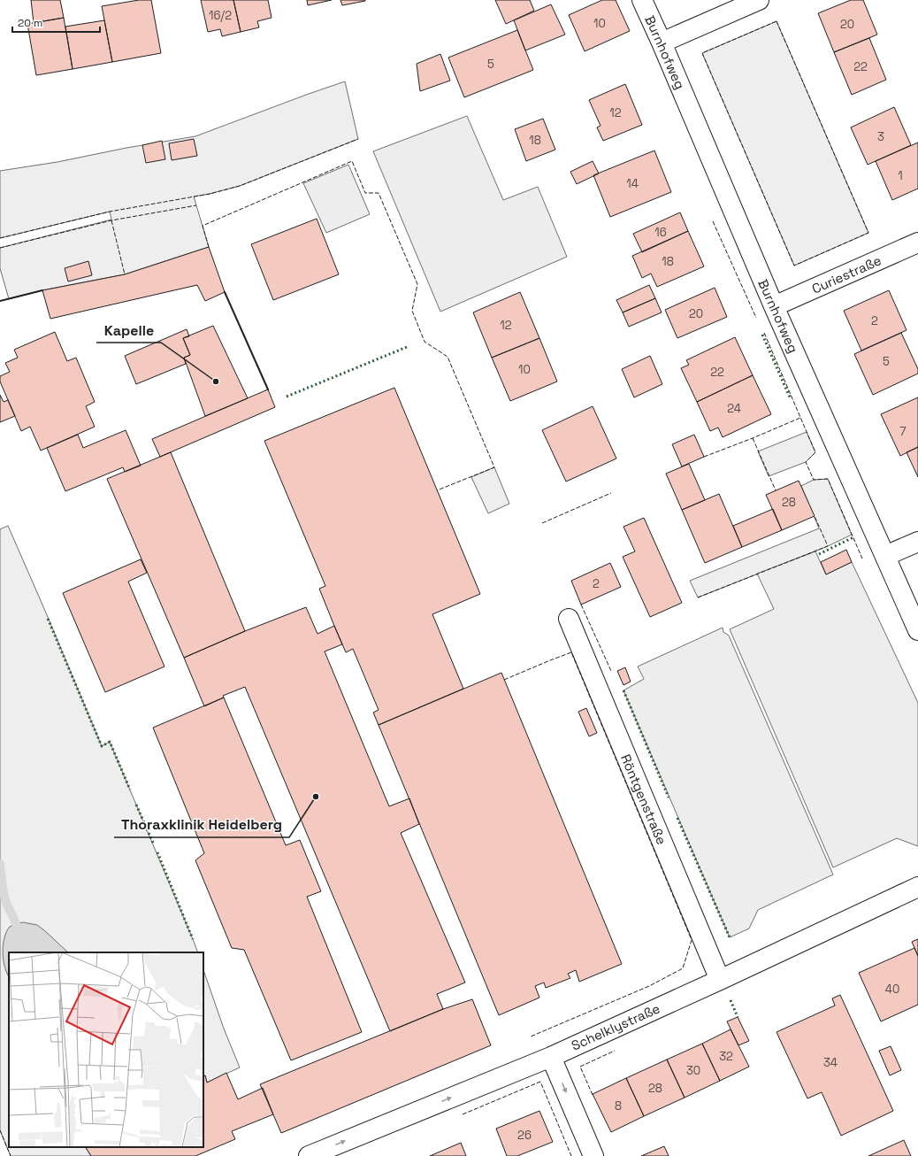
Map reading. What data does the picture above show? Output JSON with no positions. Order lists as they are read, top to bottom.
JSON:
{
  "streets": {
    "street": [
      "Burnhofweg",
      "Curiestraße",
      "Röntgenstraße",
      "Schelklystraße"
    ]
  },
  "crossings": [
    ["Burnhofweg", "Curiestraße"],
    ["Röntgenstraße", "Schelklystraße"]
  ],
  "one_way": ["Schelklystraße"],
  "places": ["Kapelle", "Thoraxklinik Heidelberg"],
  "house_numbers": [
    "16/2",
    "10",
    "20",
    "5",
    "22",
    "12",
    "3",
    "18",
    "1",
    "14",
    "16",
    "18",
    "20",
    "2",
    "12",
    "5",
    "10",
    "22",
    "24",
    "7",
    "28",
    "2",
    "40",
    "32",
    "34",
    "30",
    "28",
    "8",
    "26"
  ],
  "scale_bar": "20 m"
}
